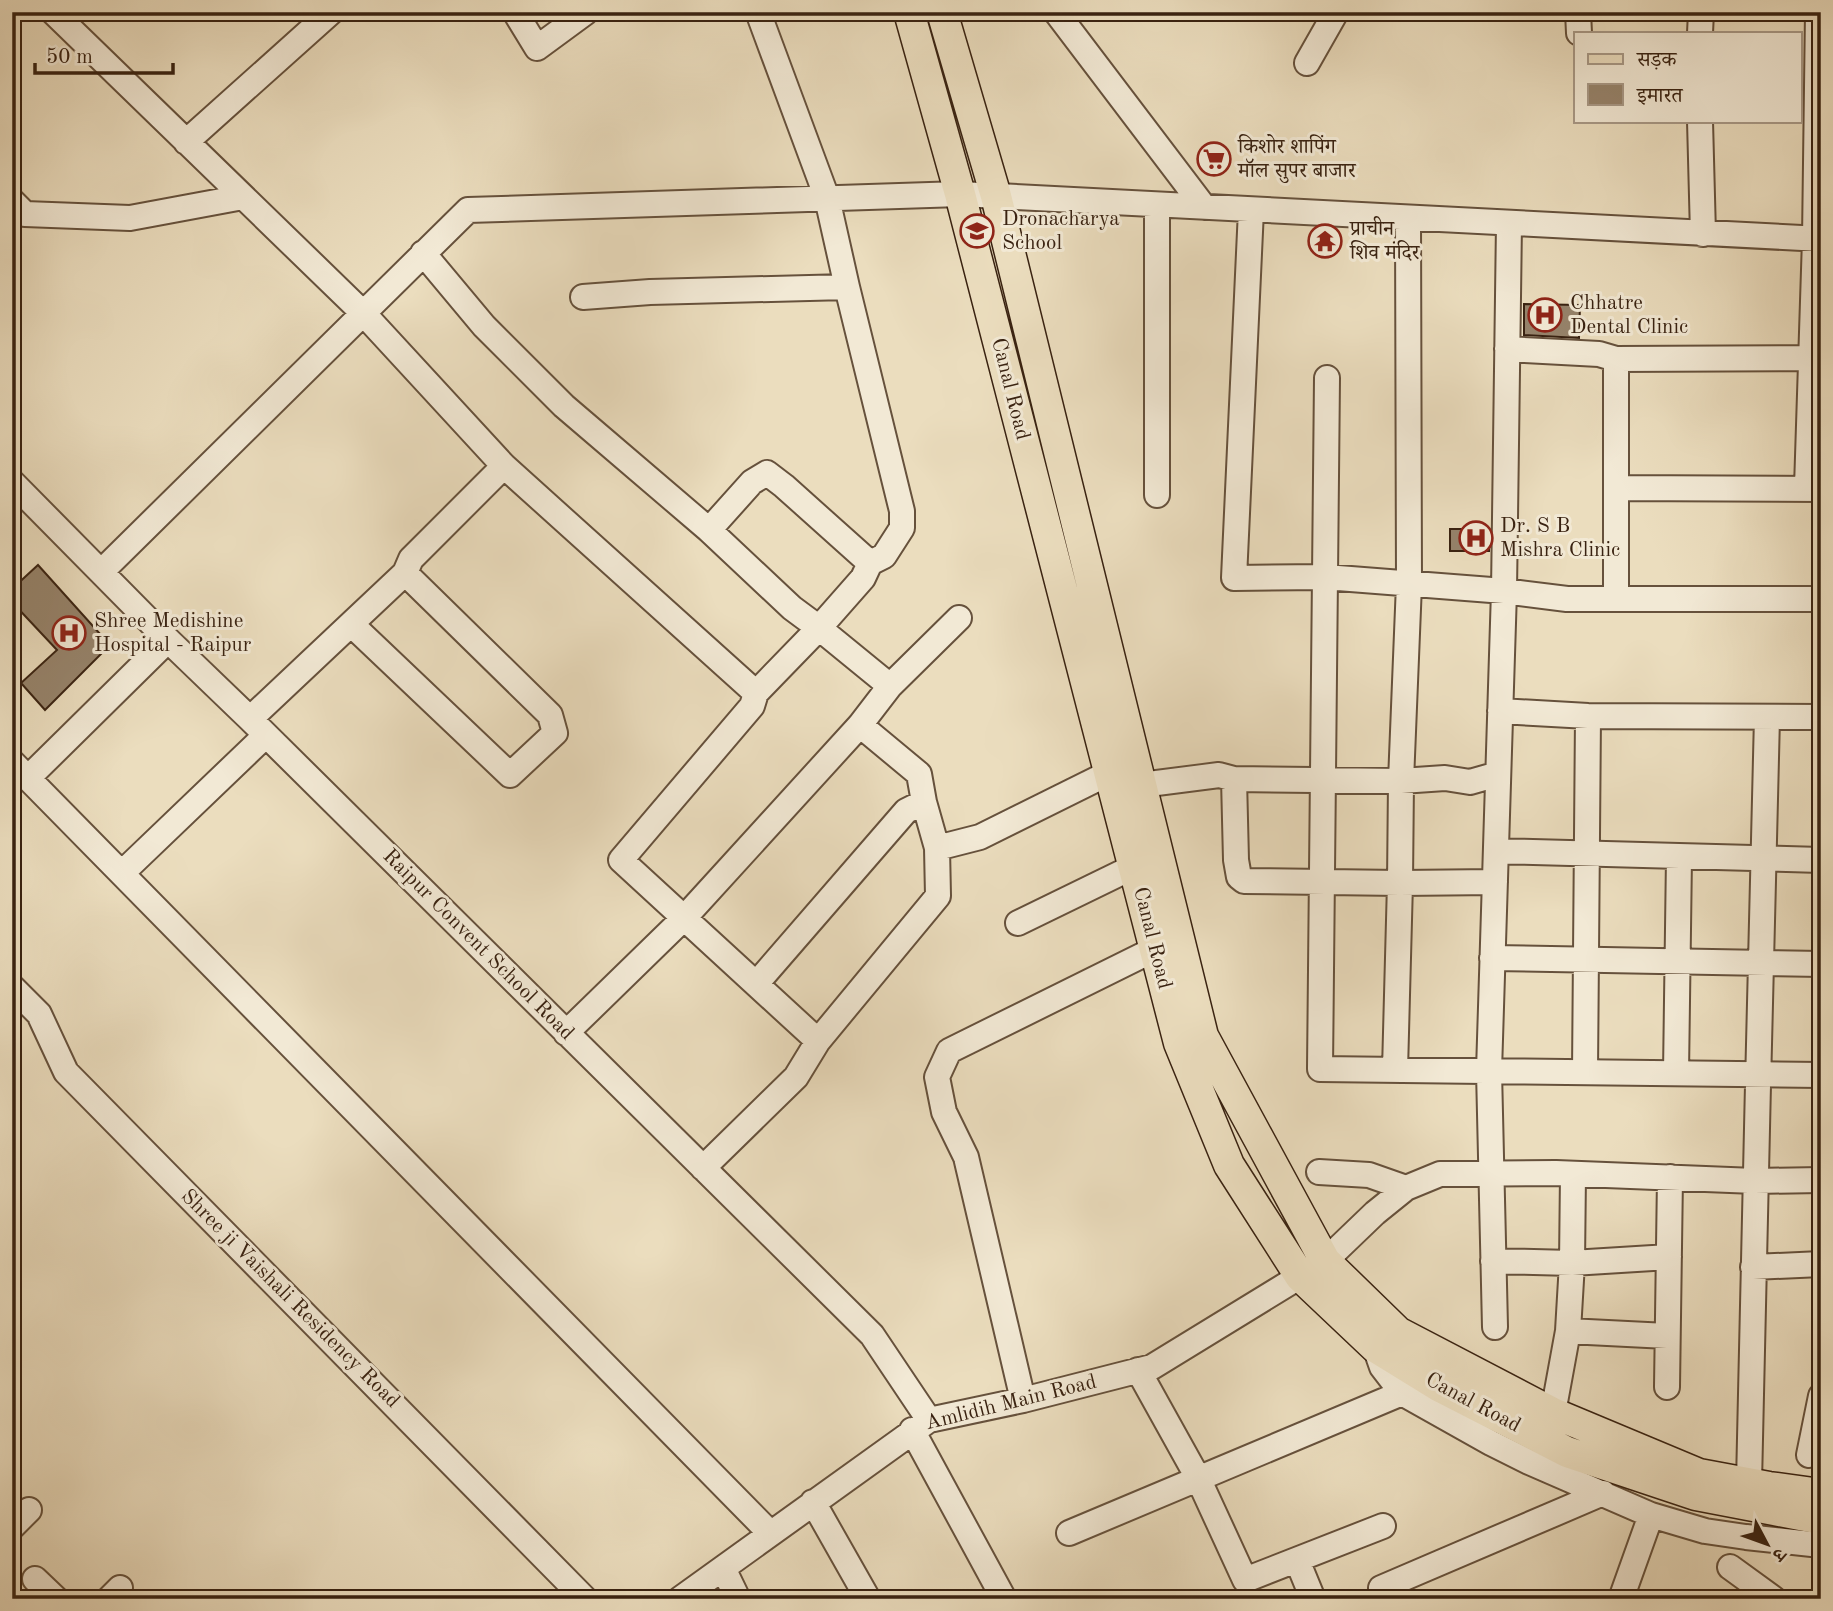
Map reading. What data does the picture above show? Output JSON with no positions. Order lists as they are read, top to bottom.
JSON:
{
  "streets": {
    "main road": ["Canal Road"],
    "street": ["Raipur Convent School Road", "Shree ji Vaishali Residency Road", "Amlidih Main Road"]
  },
  "crossings": [
    ["Canal Road", "Amlidih Main Road"],
    ["Raipur Convent School Road", "Amlidih Main Road"]
  ],
  "places": {
    "supermarket": ["किशोर शापिंग मॉल सुपर बाजार"],
    "school or university": ["Dronacharya School"],
    "temple": ["प्राचीन शिव मंदिर"],
    "hospital": ["Chhatre Dental Clinic", "Dr. S B Mishra Clinic", "Shree Medishine Hospital - Raipur"]
  },
  "legend": ["सड़क", "इमारत"],
  "scale_bar": "50 m",
  "north": "bottom right"
}
